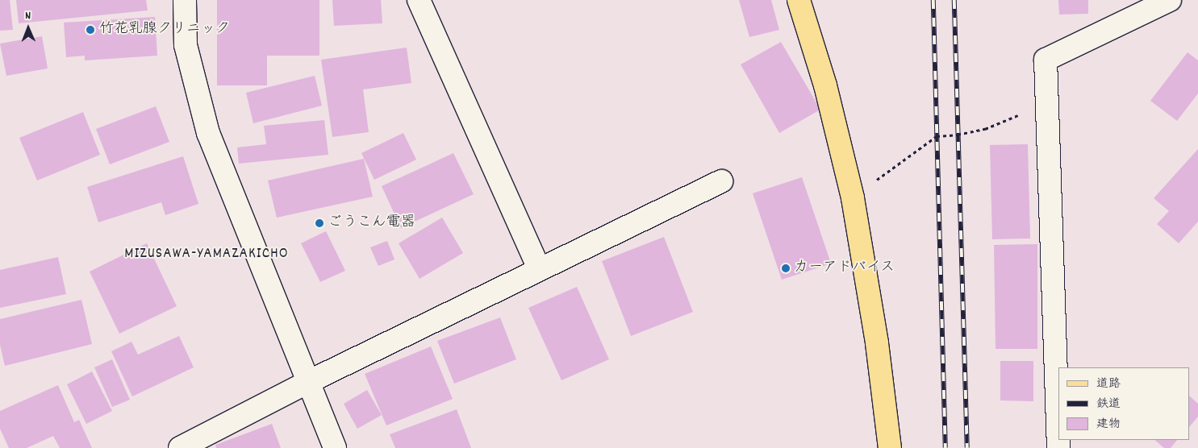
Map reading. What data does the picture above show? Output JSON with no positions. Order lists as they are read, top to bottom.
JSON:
{
  "districts": ["MIZUSAWA-YAMAZAKICHO"],
  "places": ["竹花乳腺クリニック", "ごうこん電器", "カーアドバイス"],
  "legend": ["道路", "鉄道", "建物"],
  "north": "top"
}
